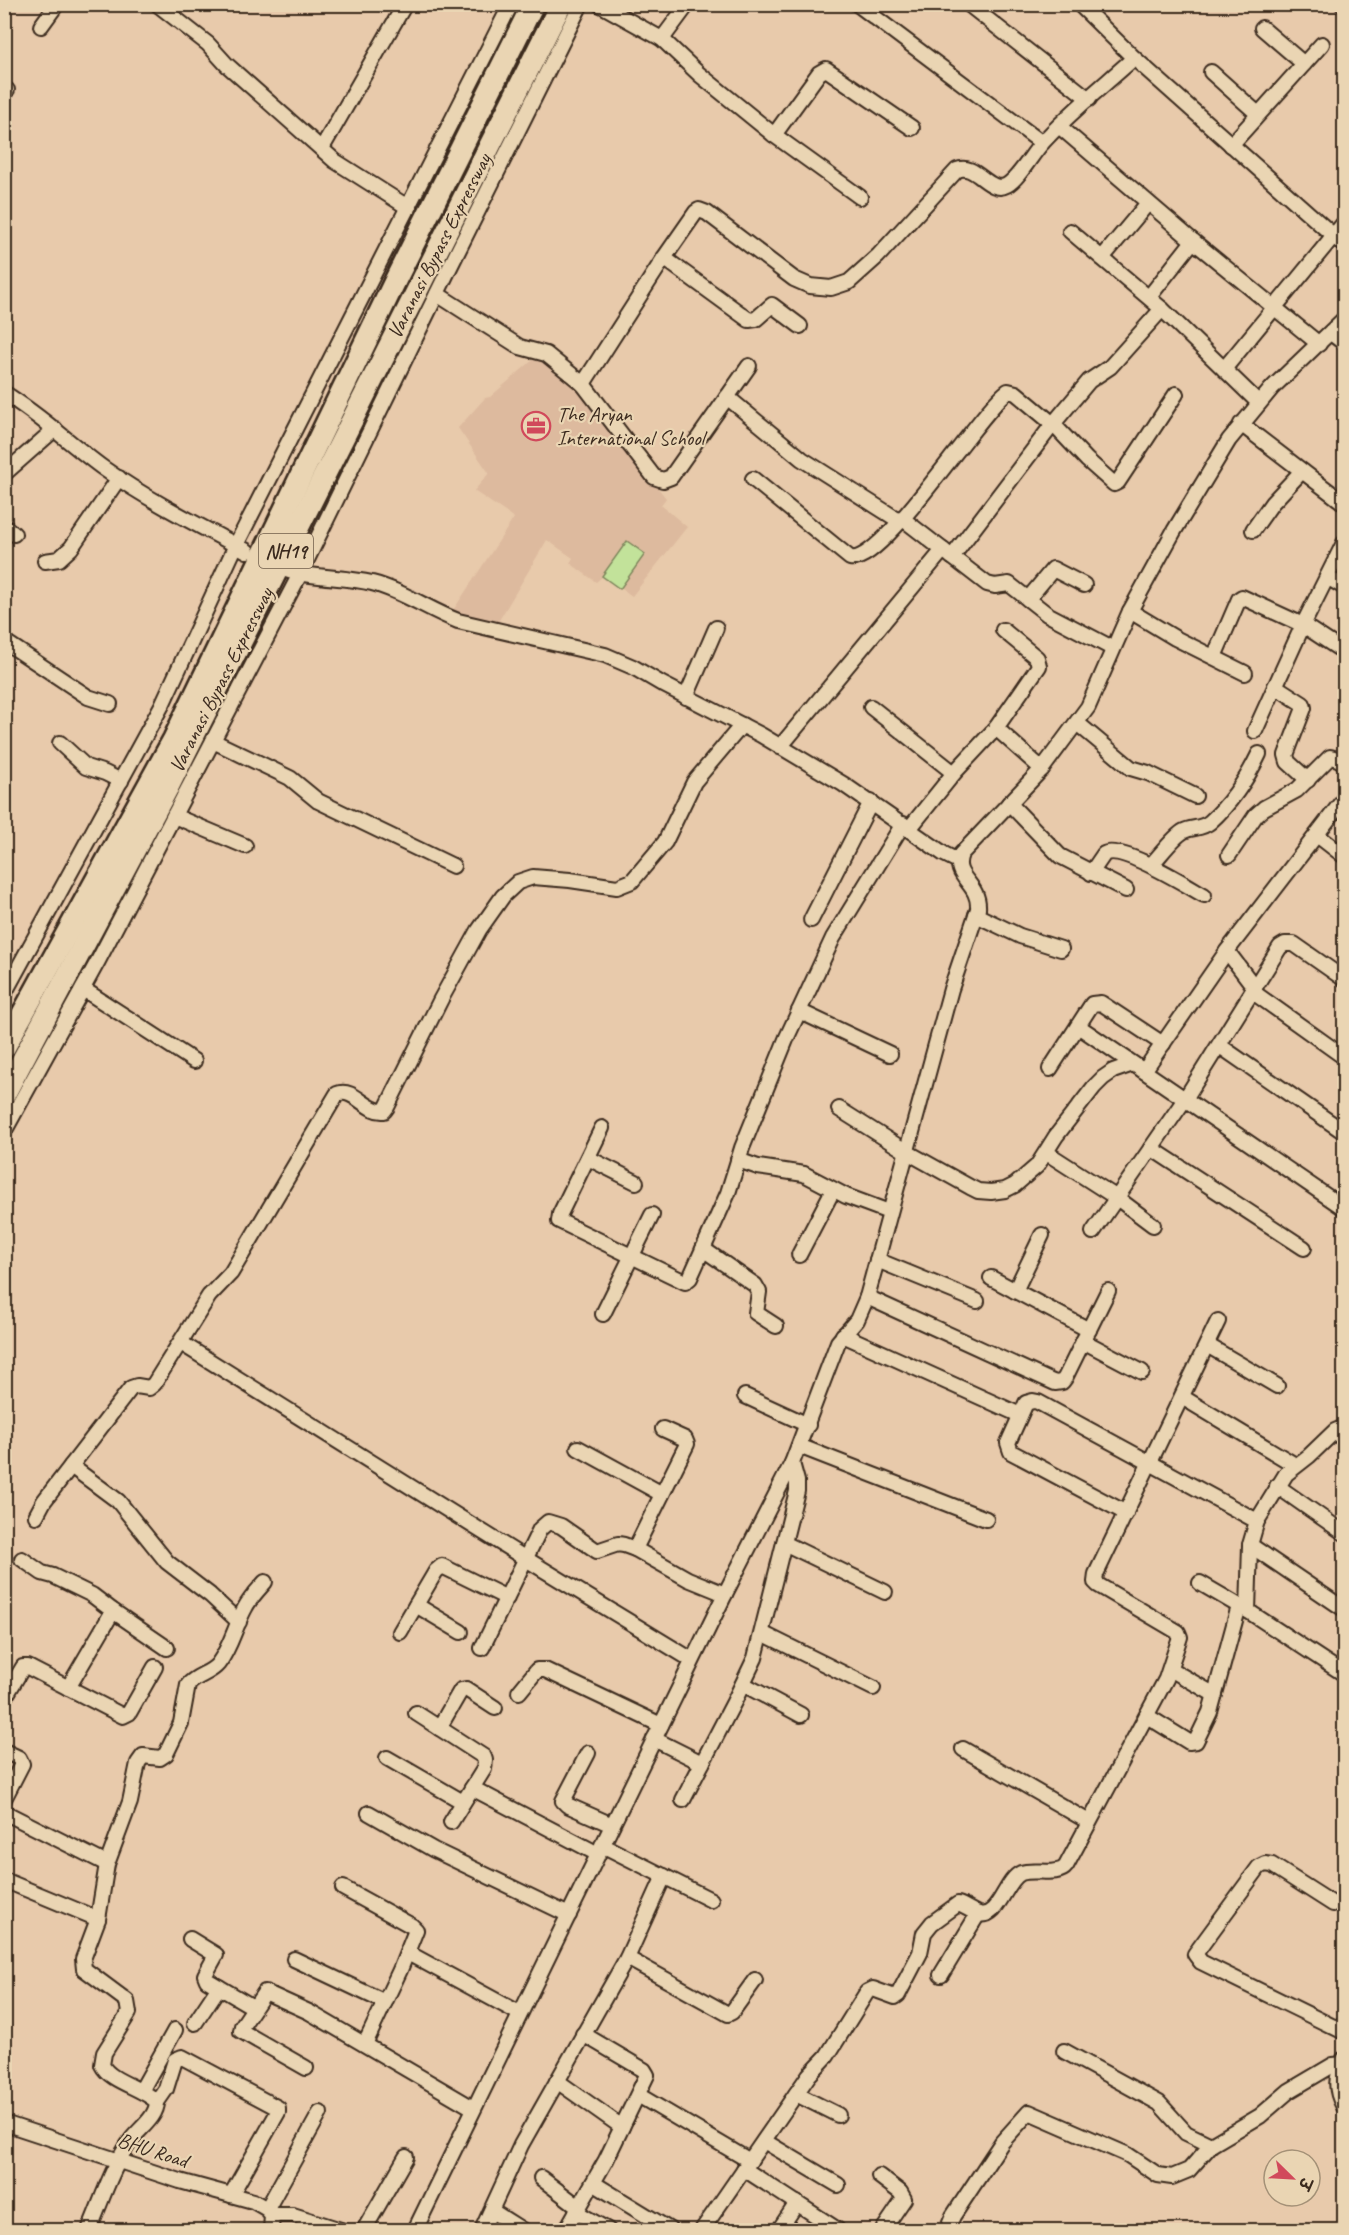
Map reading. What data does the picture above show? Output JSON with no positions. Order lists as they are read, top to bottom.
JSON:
{
  "streets": {
    "highway": ["Varanasi Bypass Expressway", "NH19"],
    "street": ["BHU Road"]
  },
  "places": {
    "office": ["The Aryan International School"]
  },
  "north": "bottom right"
}
